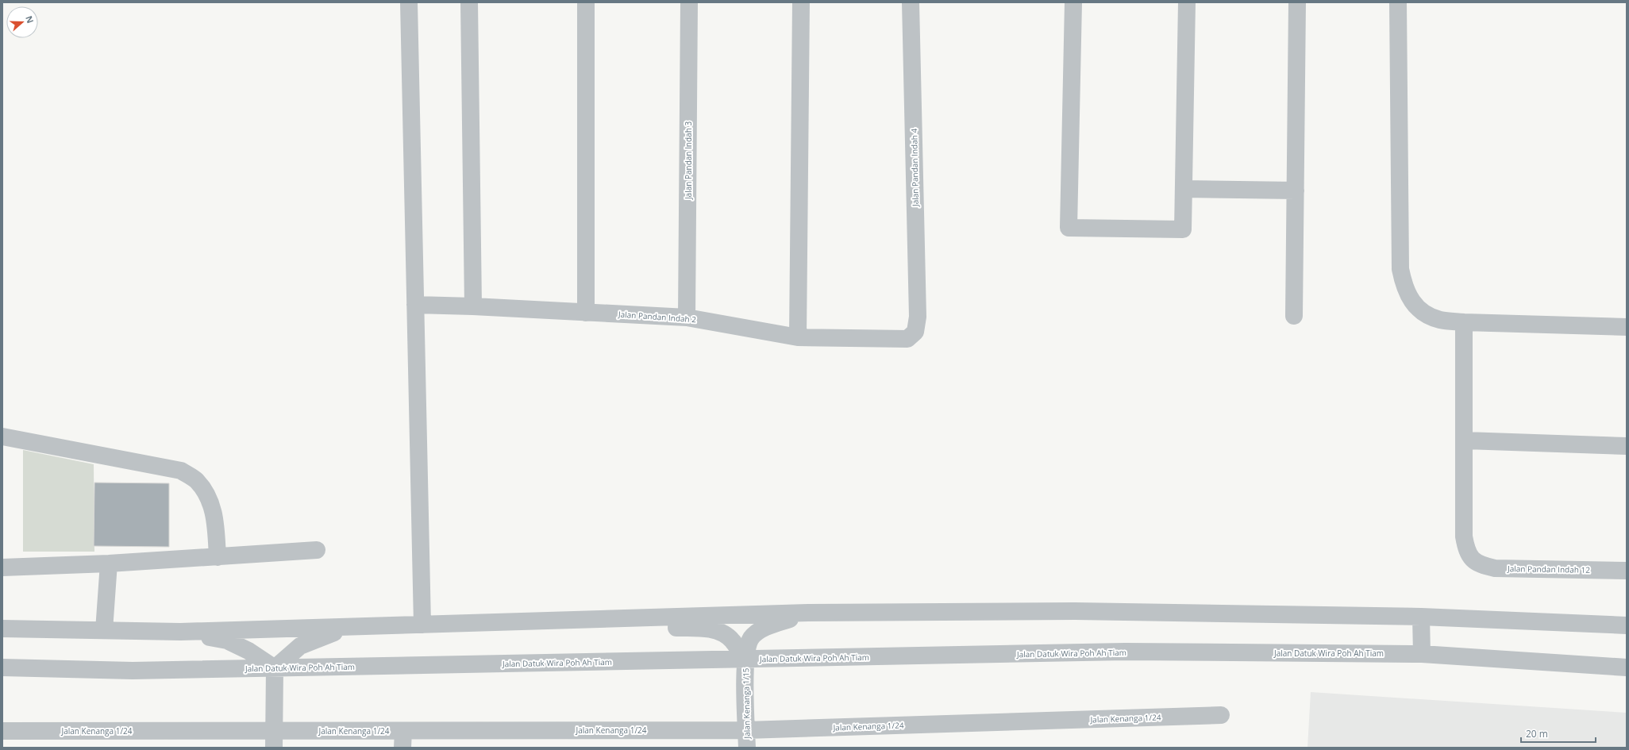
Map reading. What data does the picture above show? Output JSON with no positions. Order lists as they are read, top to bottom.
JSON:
{
  "streets": {
    "street": [
      "Jalan Pandan Indah 3",
      "Jalan Pandan Indah 4",
      "Jalan Pandan Indah 2",
      "Jalan Pandan Indah 12",
      "Jalan Datuk Wira Poh Ah Tiam",
      "Jalan Kenanga 1/15",
      "Jalan Kenanga 1/24"
    ]
  },
  "crossings": [
    ["Jalan Pandan Indah 3", "Jalan Pandan Indah 2"],
    ["Jalan Pandan Indah 4", "Jalan Pandan Indah 2"],
    ["Jalan Datuk Wira Poh Ah Tiam", "Jalan Kenanga 1/15"],
    ["Jalan Kenanga 1/15", "Jalan Kenanga 1/24"]
  ],
  "scale_bar": "20 m",
  "north": "right"
}
